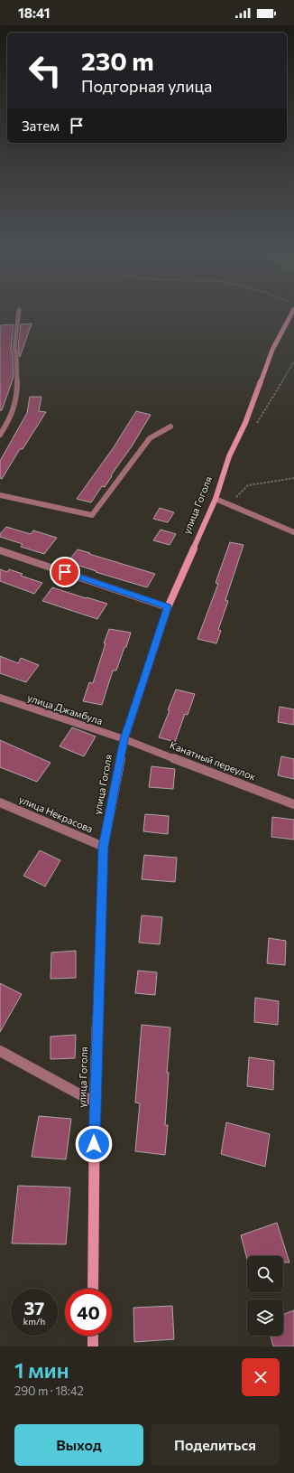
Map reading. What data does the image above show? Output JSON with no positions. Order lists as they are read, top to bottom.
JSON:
{
  "streets": {
    "street": [
      "улица Гоголя",
      "улица Джамбула",
      "Канатный переулок",
      "улица Некрасова"
    ]
  },
  "crossings": [
    ["улица Гоголя", "улица Джамбула"],
    ["улица Гоголя", "Канатный переулок"],
    ["улица Гоголя", "улица Некрасова"],
    ["улица Джамбула", "Канатный переулок"]
  ],
  "page": {
    "status": "18:41",
    "turn": ["230 m", "Подгорная улица"],
    "then": "Затем",
    "speed": "37 km/h",
    "limit": "40",
    "heading": ["1 мин", "290 m · 18:42"],
    "buttons": ["Выход", "Поделиться"]
  }
}
